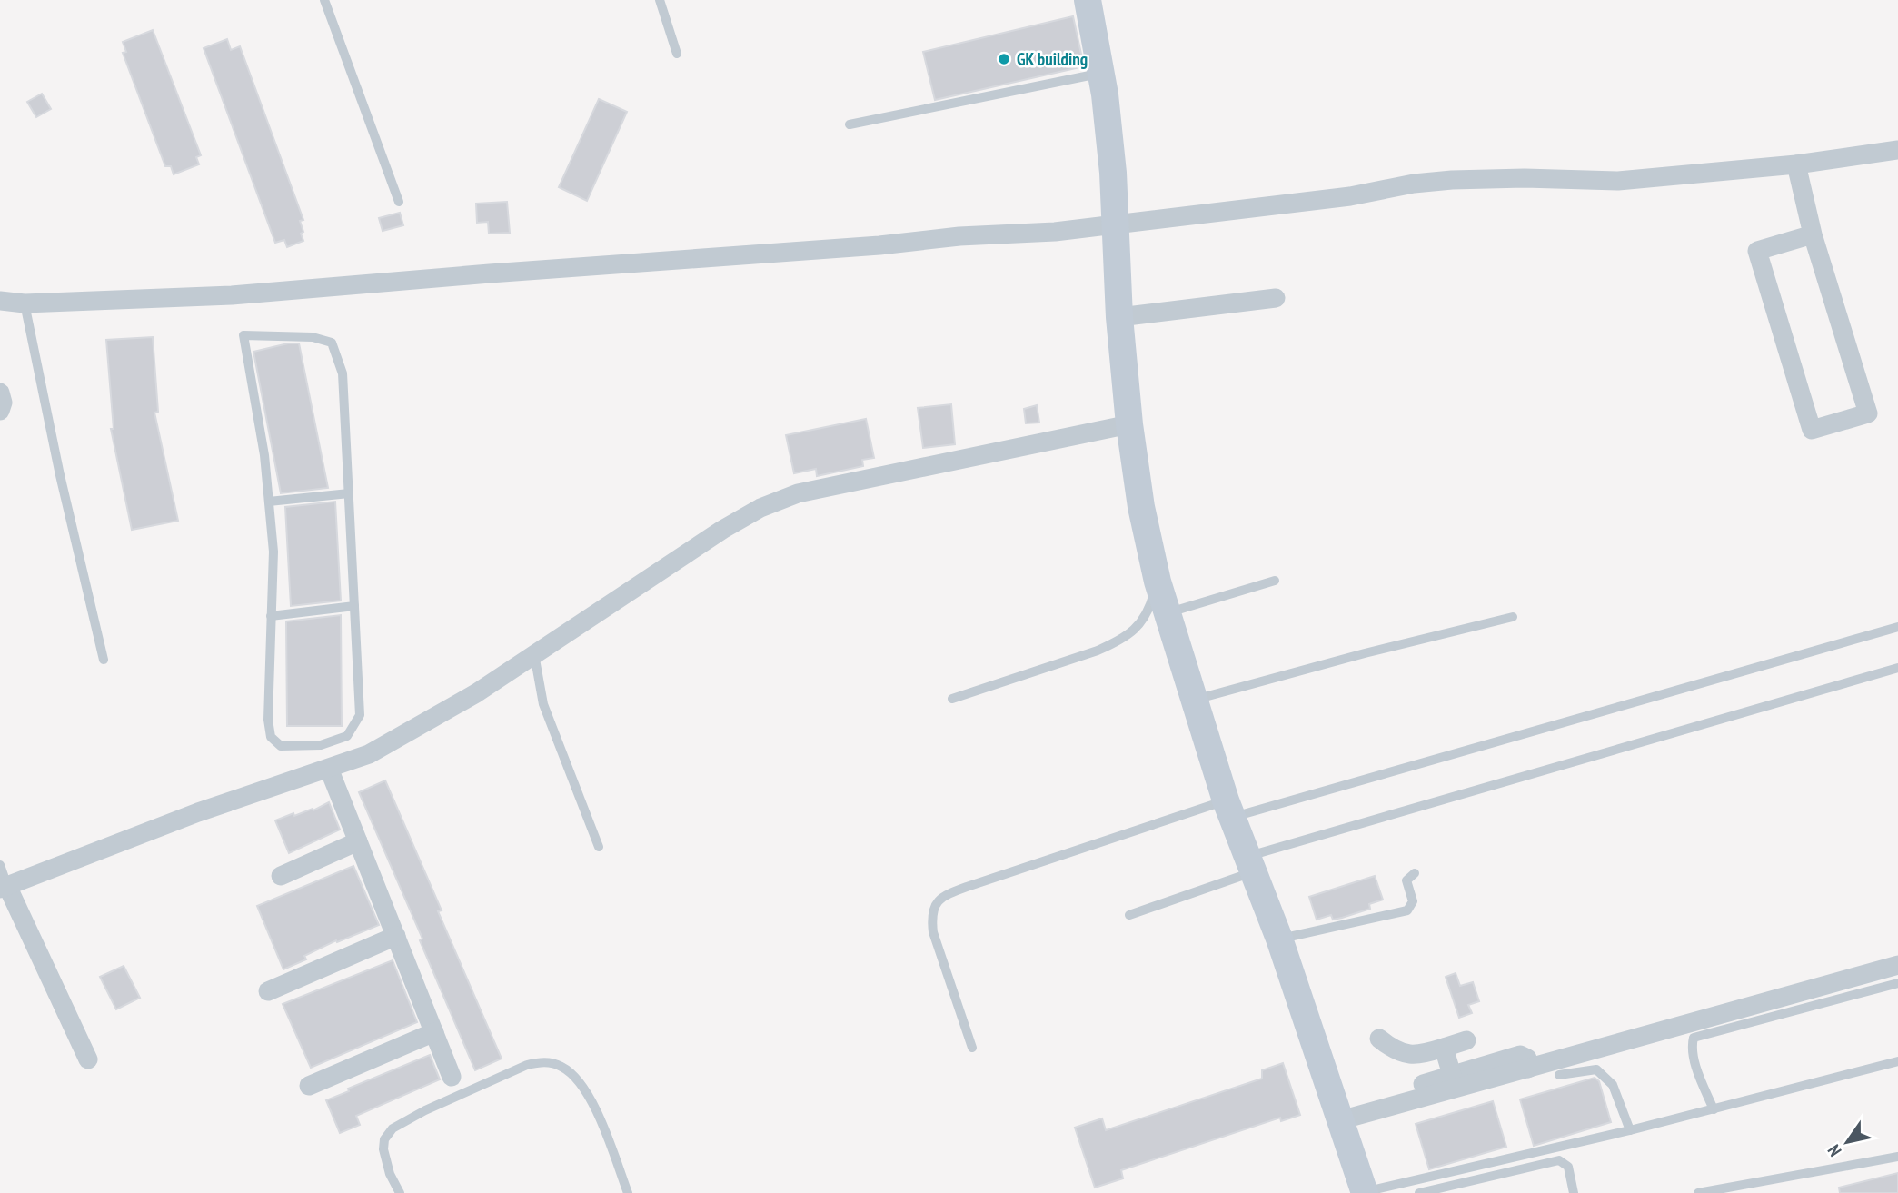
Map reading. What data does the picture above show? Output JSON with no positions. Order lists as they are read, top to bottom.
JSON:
{
  "places": ["GK building"],
  "north": "bottom left"
}
